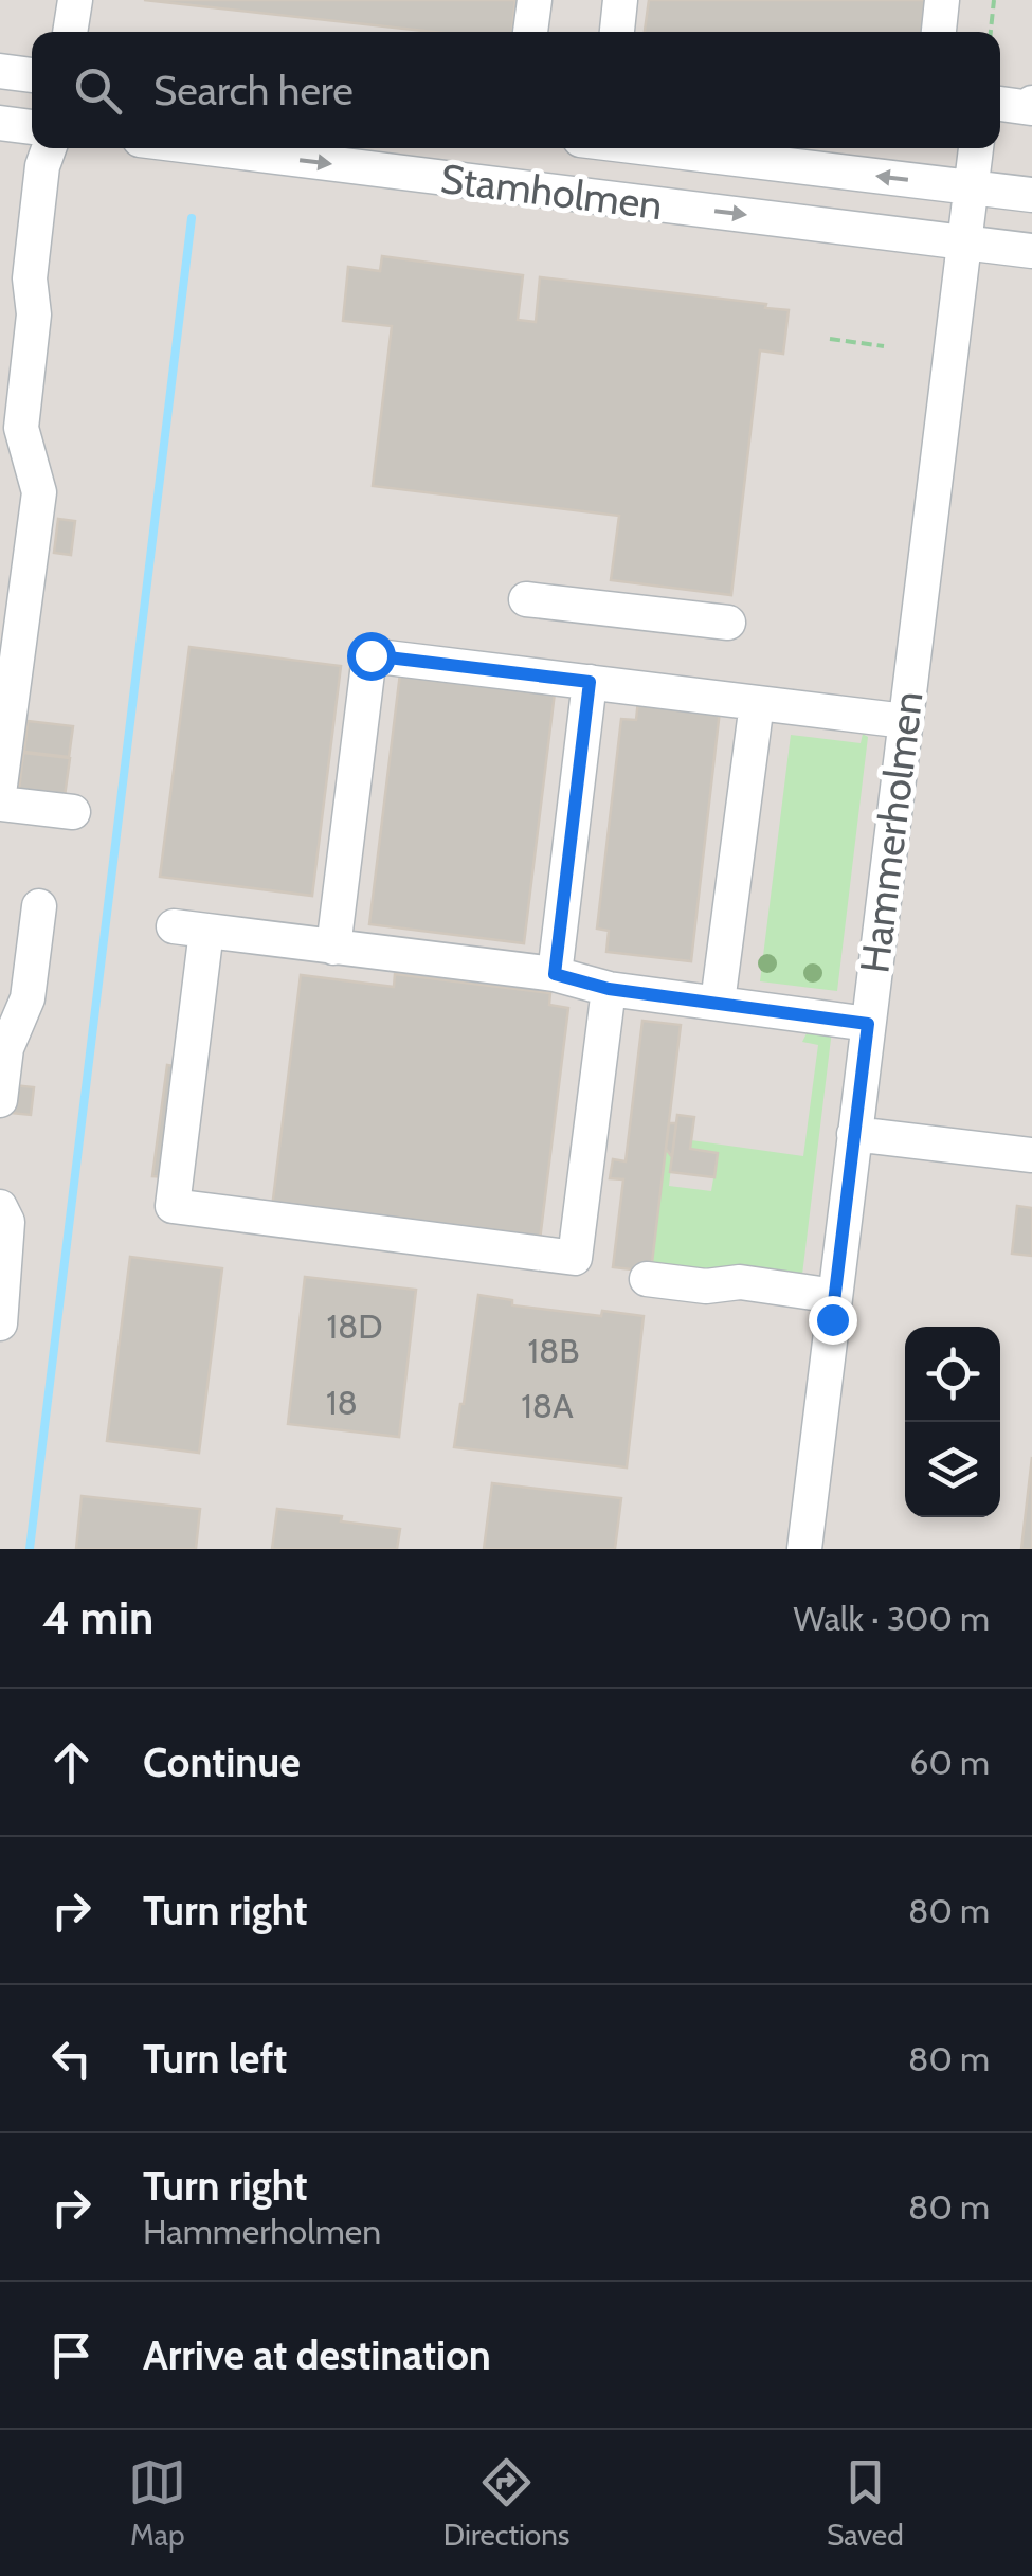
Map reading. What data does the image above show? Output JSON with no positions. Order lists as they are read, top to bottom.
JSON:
{
  "streets": {
    "street": ["Stamholmen", "Hammerholmen"]
  },
  "crossings": [
    ["Stamholmen", "Hammerholmen"]
  ],
  "house_numbers": [
    "18D",
    "18B",
    "18",
    "18A"
  ],
  "page": {
    "search": "Search here",
    "heading": ["4 min", "Walk · 300 m"],
    "list": [
      ["Continue", "60 m"],
      ["Turn right", "80 m"],
      ["Turn left", "80 m"],
      ["Turn right", "Hammerholmen", "80 m"],
      "Arrive at destination"
    ],
    "nav": ["Map", "Directions", "Saved"]
  }
}
